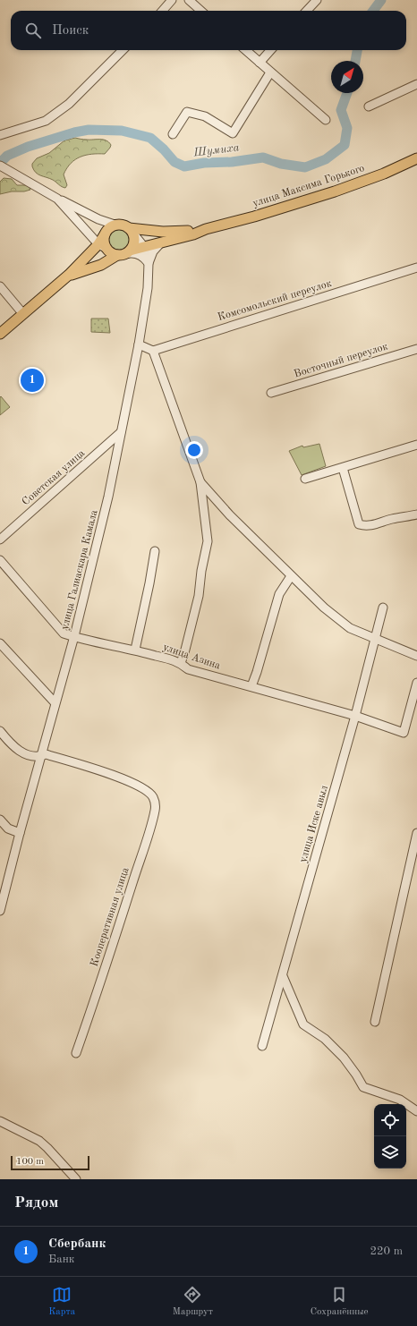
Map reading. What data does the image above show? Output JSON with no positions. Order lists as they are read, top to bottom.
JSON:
{
  "streets": {
    "main road": ["улица Максима Горького"],
    "street": [
      "Комсомольский переулок",
      "Восточный переулок",
      "Советская улица",
      "улица Галиаскара Камала",
      "улица Азина",
      "улица Иске авыл",
      "Кооперативная улица"
    ]
  },
  "crossings": [
    ["улица Максима Горького", "улица Галиаскара Камала"],
    ["Советская улица", "улица Галиаскара Камала"],
    ["улица Галиаскара Камала", "улица Азина"],
    ["улица Галиаскара Камала", "Кооперативная улица"],
    ["улица Азина", "улица Иске авыл"]
  ],
  "water": ["Шумиха"],
  "scale_bar": "100 m",
  "north": "top right",
  "page": {
    "search": "Поиск",
    "pins": "1",
    "scale": "100 m",
    "heading": "Рядом",
    "list": [
      {
        "mark": "1",
        "name": "Сбербанк",
        "note": "Банк",
        "value": "220 m"
      }
    ],
    "nav": ["Карта", "Маршрут", "Сохранённые"]
  }
}
